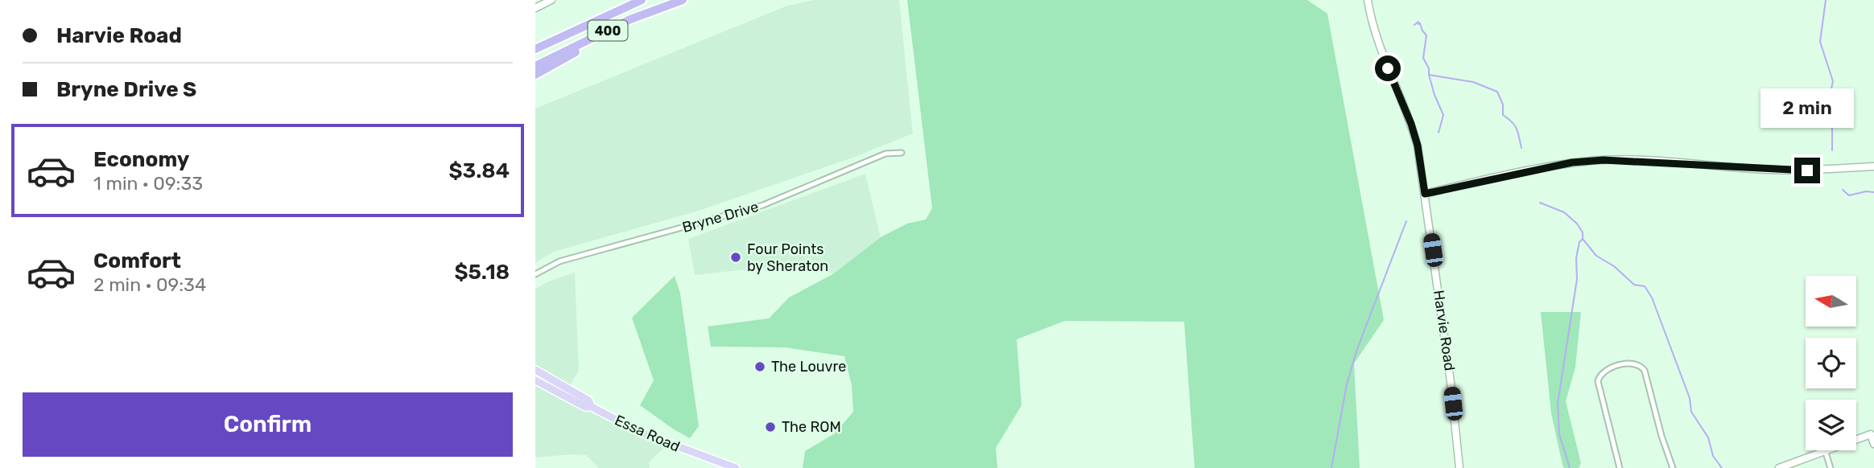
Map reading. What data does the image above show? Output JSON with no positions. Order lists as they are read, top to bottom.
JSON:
{
  "streets": {
    "highway": ["400"],
    "main road": ["Essa Road"],
    "street": ["Bryne Drive", "Harvie Road"]
  },
  "places": ["Four Points by Sheraton", "The Louvre", "The ROM"],
  "north": "left",
  "page": {
    "banner": ["Harvie Road", "Bryne Drive S"],
    "bubble": "2 min",
    "list": [
      {
        "name": "Economy",
        "note": "1 min · 09:33",
        "value": "$3.84"
      },
      {
        "name": "Comfort",
        "note": "2 min · 09:34",
        "value": "$5.18"
      }
    ],
    "buttons": "Confirm"
  }
}
